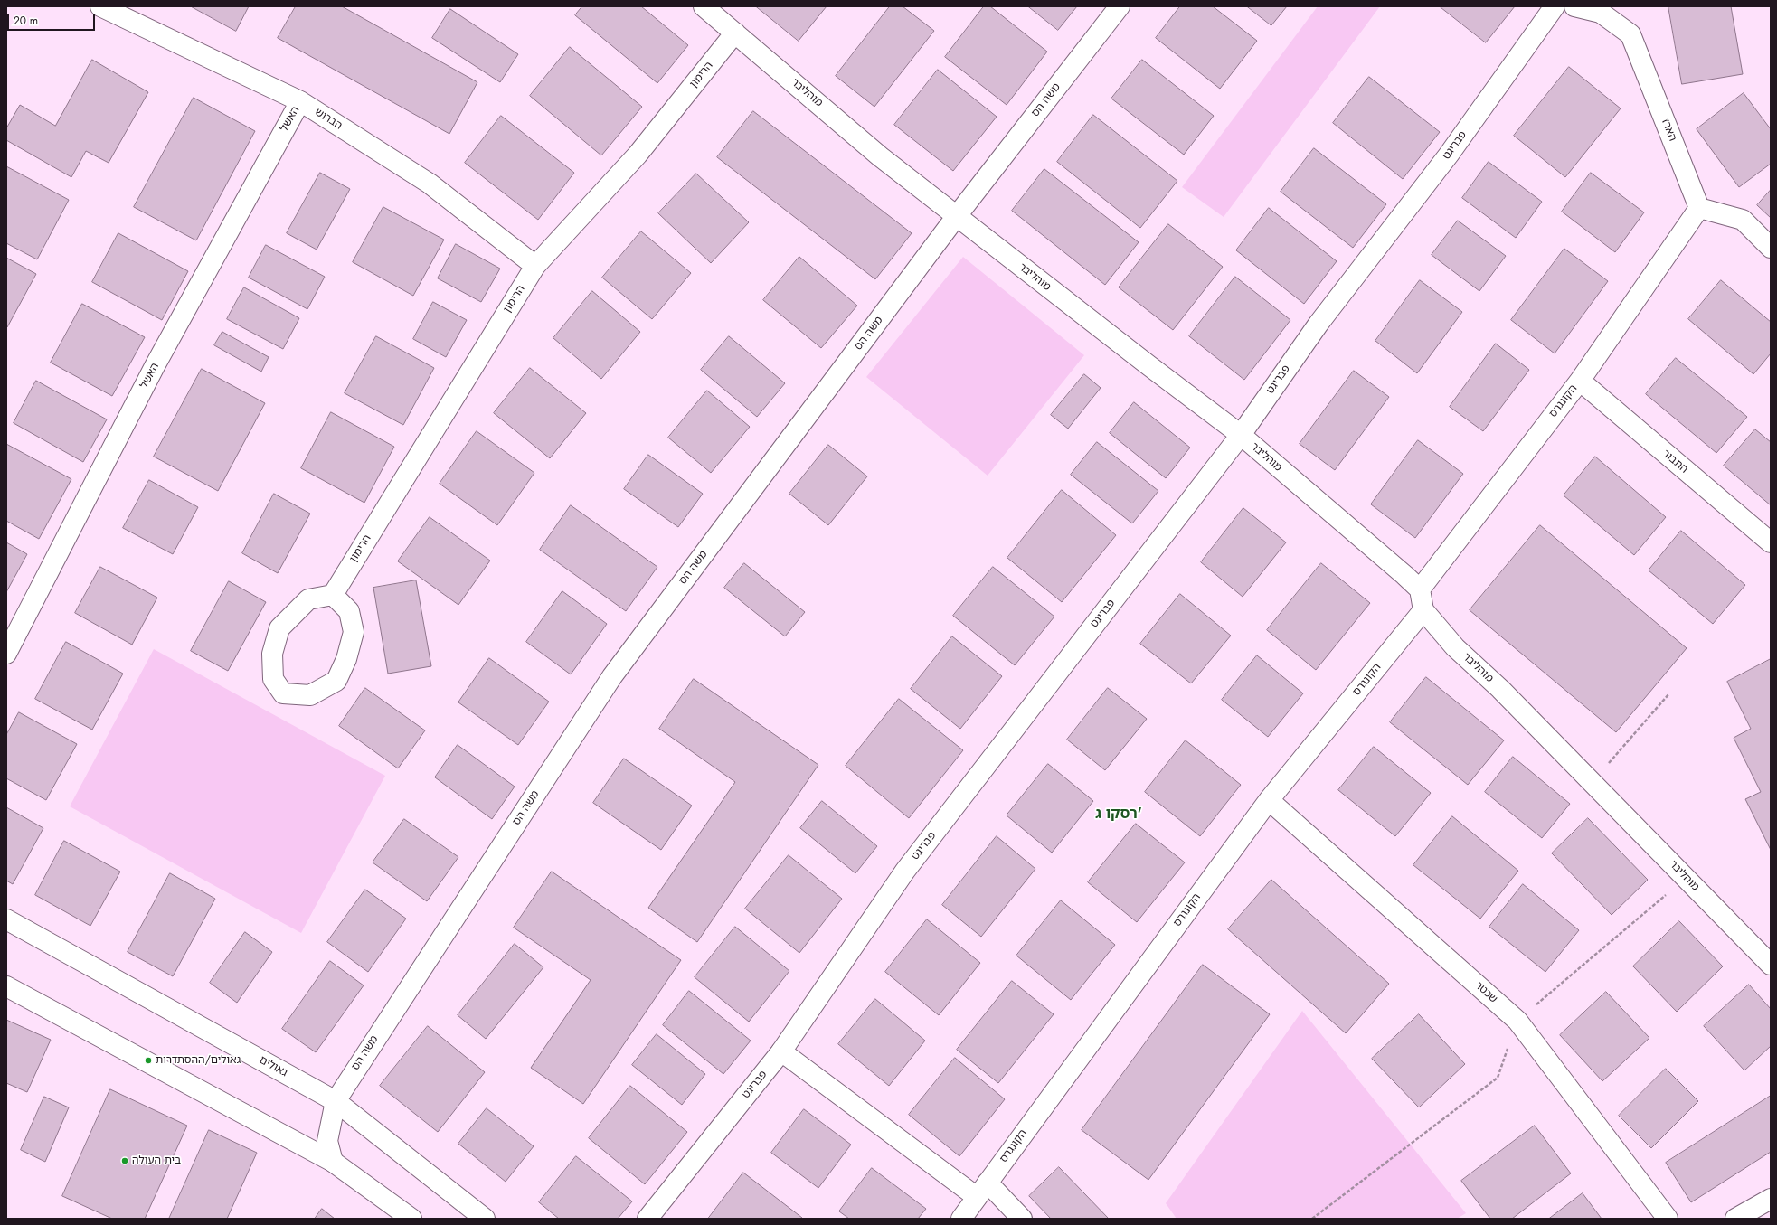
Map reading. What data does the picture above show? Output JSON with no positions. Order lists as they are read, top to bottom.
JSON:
{
  "streets": {
    "street": [
      "הרימון",
      "מוהליבר",
      "משה הס",
      "האשל",
      "הברוש",
      "הארז",
      "פבריגט",
      "הקונגרס",
      "התבור",
      "שכטר",
      "גאולים"
    ]
  },
  "crossings": [
    ["הרימון", "מוהליבר"],
    ["הרימון", "הברוש"],
    ["מוהליבר", "משה הס"],
    ["מוהליבר", "פבריגט"],
    ["מוהליבר", "הקונגרס"],
    ["משה הס", "גאולים"],
    ["האשל", "הברוש"],
    ["הארז", "הקונגרס"],
    ["הקונגרס", "התבור"],
    ["הקונגרס", "שכטר"]
  ],
  "districts": ["רסקו ג'"],
  "places": ["גאולים/ההסתדרות", "בית העולה"],
  "scale_bar": "20 m"
}
